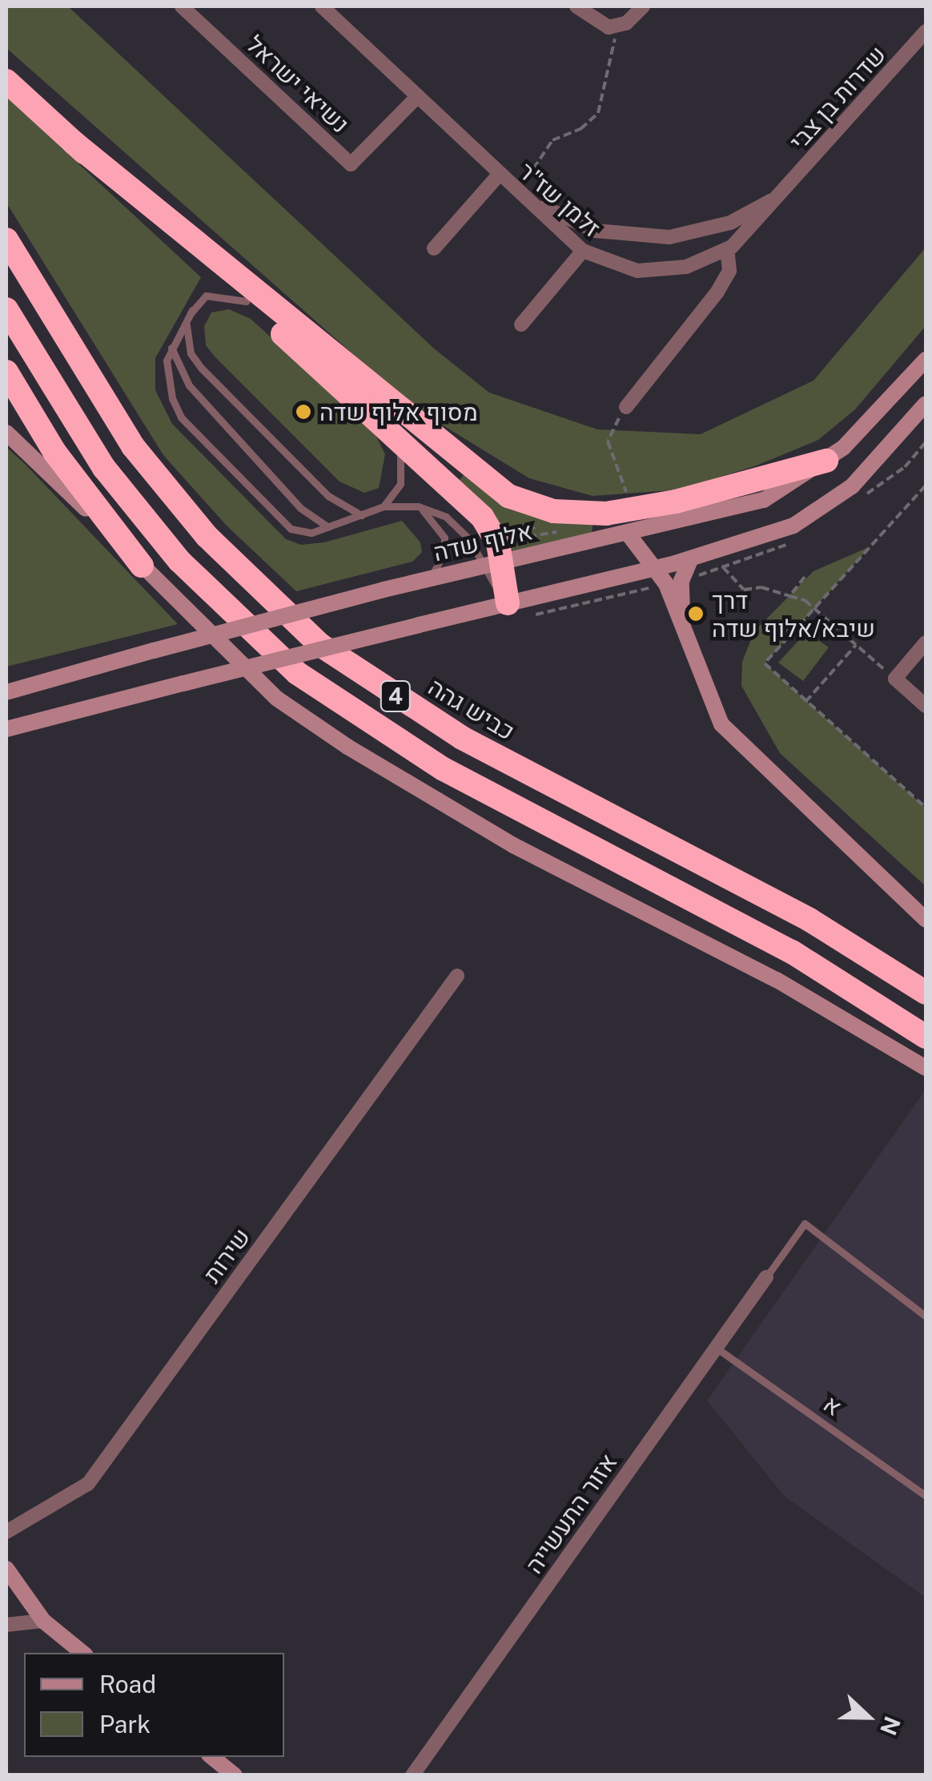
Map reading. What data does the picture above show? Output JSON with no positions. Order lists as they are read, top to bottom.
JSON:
{
  "streets": {
    "highway": ["4", "כביש גהה"],
    "main road": ["אלוף שדה"],
    "street": [
      "נשיאי ישראל",
      "שדרות בן צבי",
      "זלמן שז\"ר",
      "שירות",
      "אזור התעשייה"
    ],
    "lane": ["א"]
  },
  "crossings": [
    ["נשיאי ישראל", "זלמן שז\"ר"],
    ["שדרות בן צבי", "זלמן שז\"ר"],
    ["א", "אזור התעשייה"]
  ],
  "places": ["מסוף אלוף שדה", "דרך שיבא/אלוף שדה"],
  "legend": ["Road", "Park"],
  "north": "right"
}
